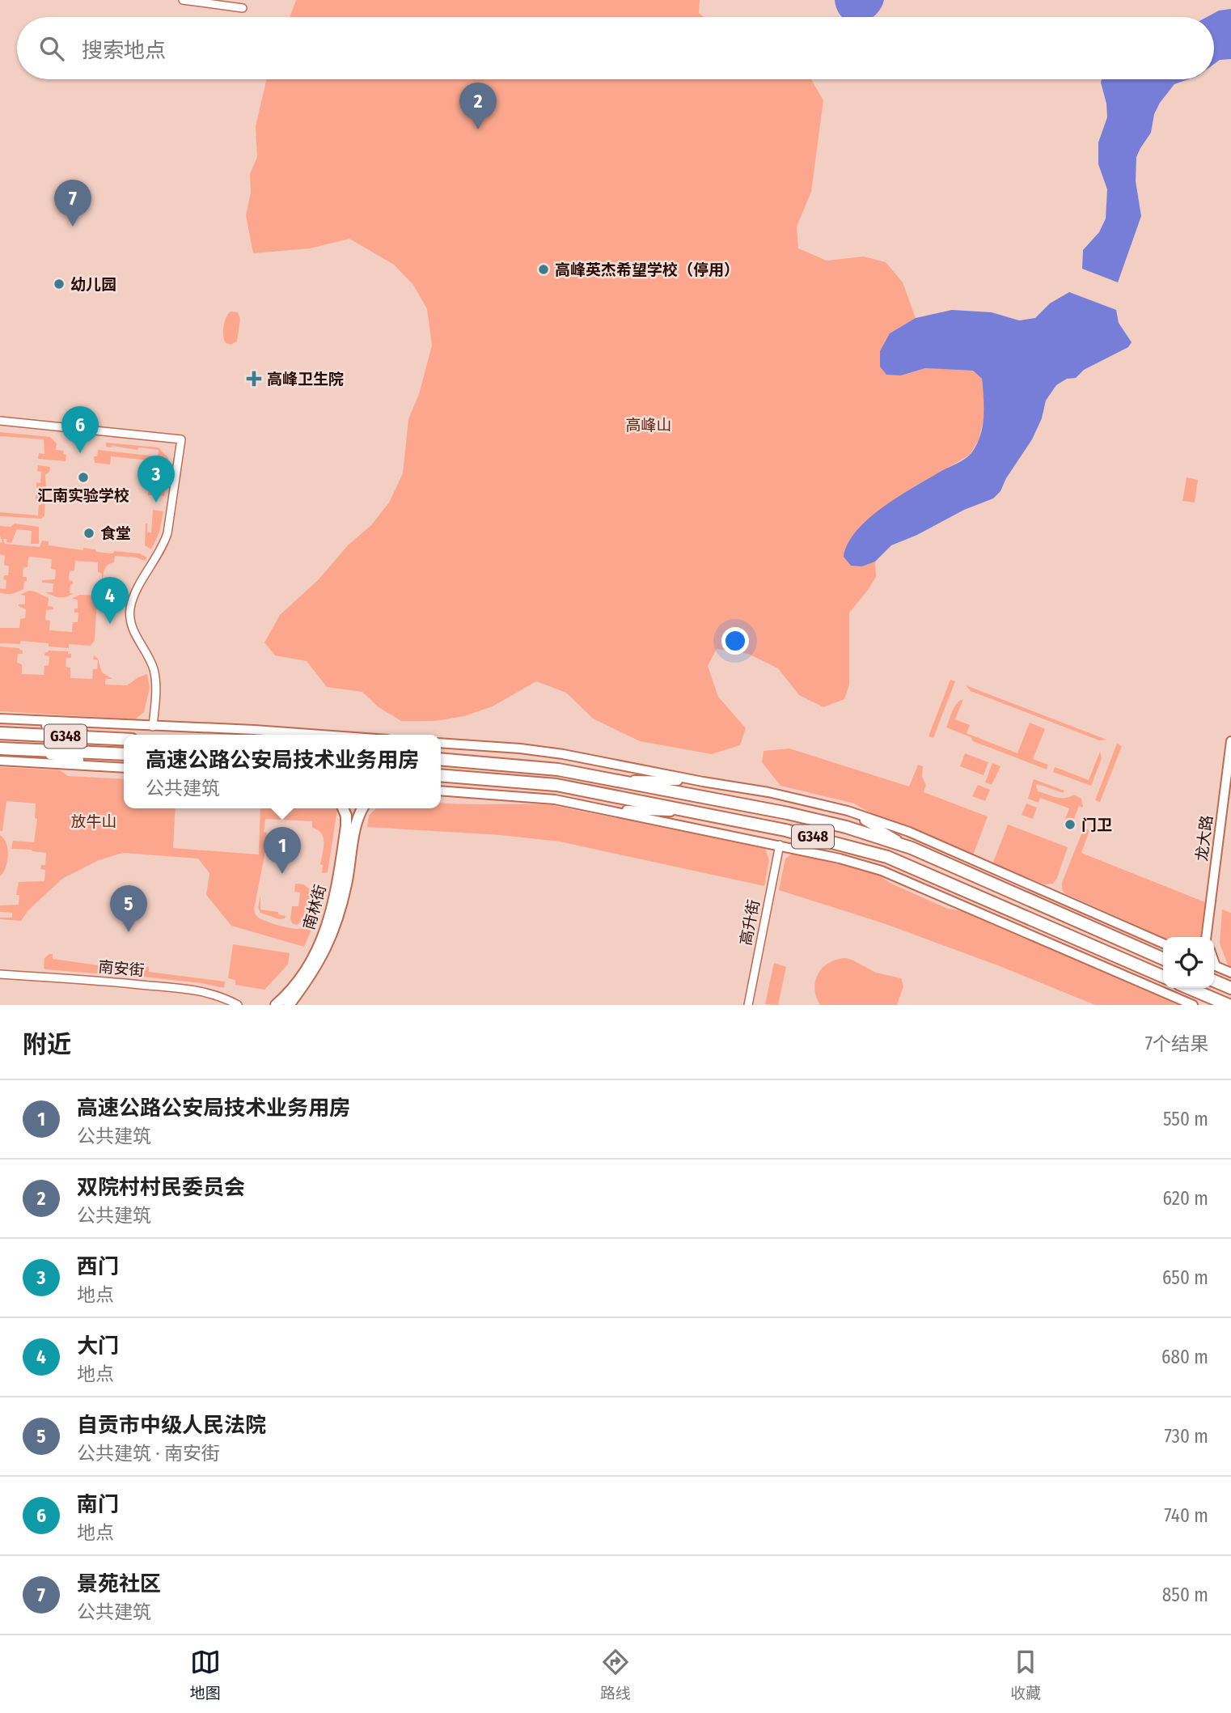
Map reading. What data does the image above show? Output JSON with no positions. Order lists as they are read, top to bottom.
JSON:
{
  "streets": {
    "highway": ["G348"],
    "main road": ["南林街"],
    "street": ["龙大路", "高升街", "南安街"]
  },
  "parks": ["高峰山", "放牛山"],
  "places": {
    "other": [
      "高峰英杰希望学校（停用）",
      "幼儿园",
      "汇南实验学校",
      "食堂",
      "门卫"
    ],
    "health": ["高峰卫生院"]
  },
  "page": {
    "search": "搜索地点",
    "pins": [
      "2",
      "7",
      "6",
      "3",
      "4",
      "1",
      "5"
    ],
    "popup": ["高速公路公安局技术业务用房", "公共建筑"],
    "heading": ["附近", "7个结果"],
    "list": [
      {
        "mark": "1",
        "name": "高速公路公安局技术业务用房",
        "note": "公共建筑",
        "value": "550 m"
      },
      {
        "mark": "2",
        "name": "双院村村民委员会",
        "note": "公共建筑",
        "value": "620 m"
      },
      {
        "mark": "3",
        "name": "西门",
        "note": "地点",
        "value": "650 m"
      },
      {
        "mark": "4",
        "name": "大门",
        "note": "地点",
        "value": "680 m"
      },
      {
        "mark": "5",
        "name": "自贡市中级人民法院",
        "note": "公共建筑 · 南安街",
        "value": "730 m"
      },
      {
        "mark": "6",
        "name": "南门",
        "note": "地点",
        "value": "740 m"
      },
      {
        "mark": "7",
        "name": "景苑社区",
        "note": "公共建筑",
        "value": "850 m"
      }
    ],
    "nav": ["地图", "路线", "收藏"]
  }
}
